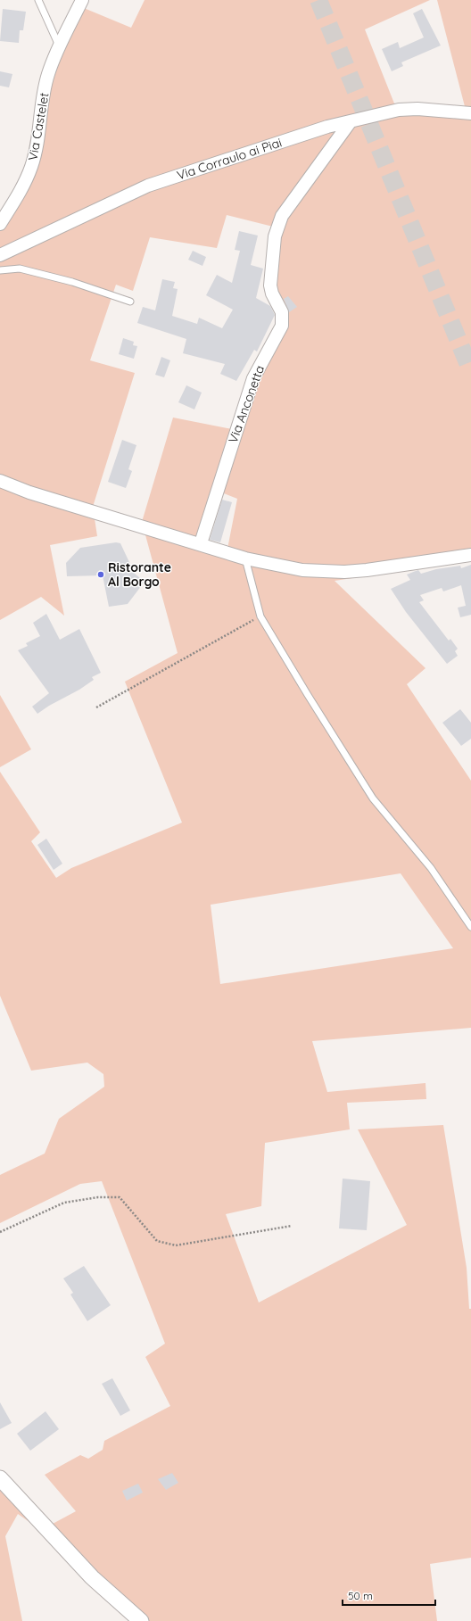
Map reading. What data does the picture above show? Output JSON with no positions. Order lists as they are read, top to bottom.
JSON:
{
  "streets": {
    "street": ["Via Castelet", "Via Corraulo ai Piai", "Via Anconetta"]
  },
  "crossings": [
    ["Via Corraulo ai Piai", "Via Anconetta"]
  ],
  "places": ["Ristorante Al Borgo"],
  "scale_bar": "50 m"
}
